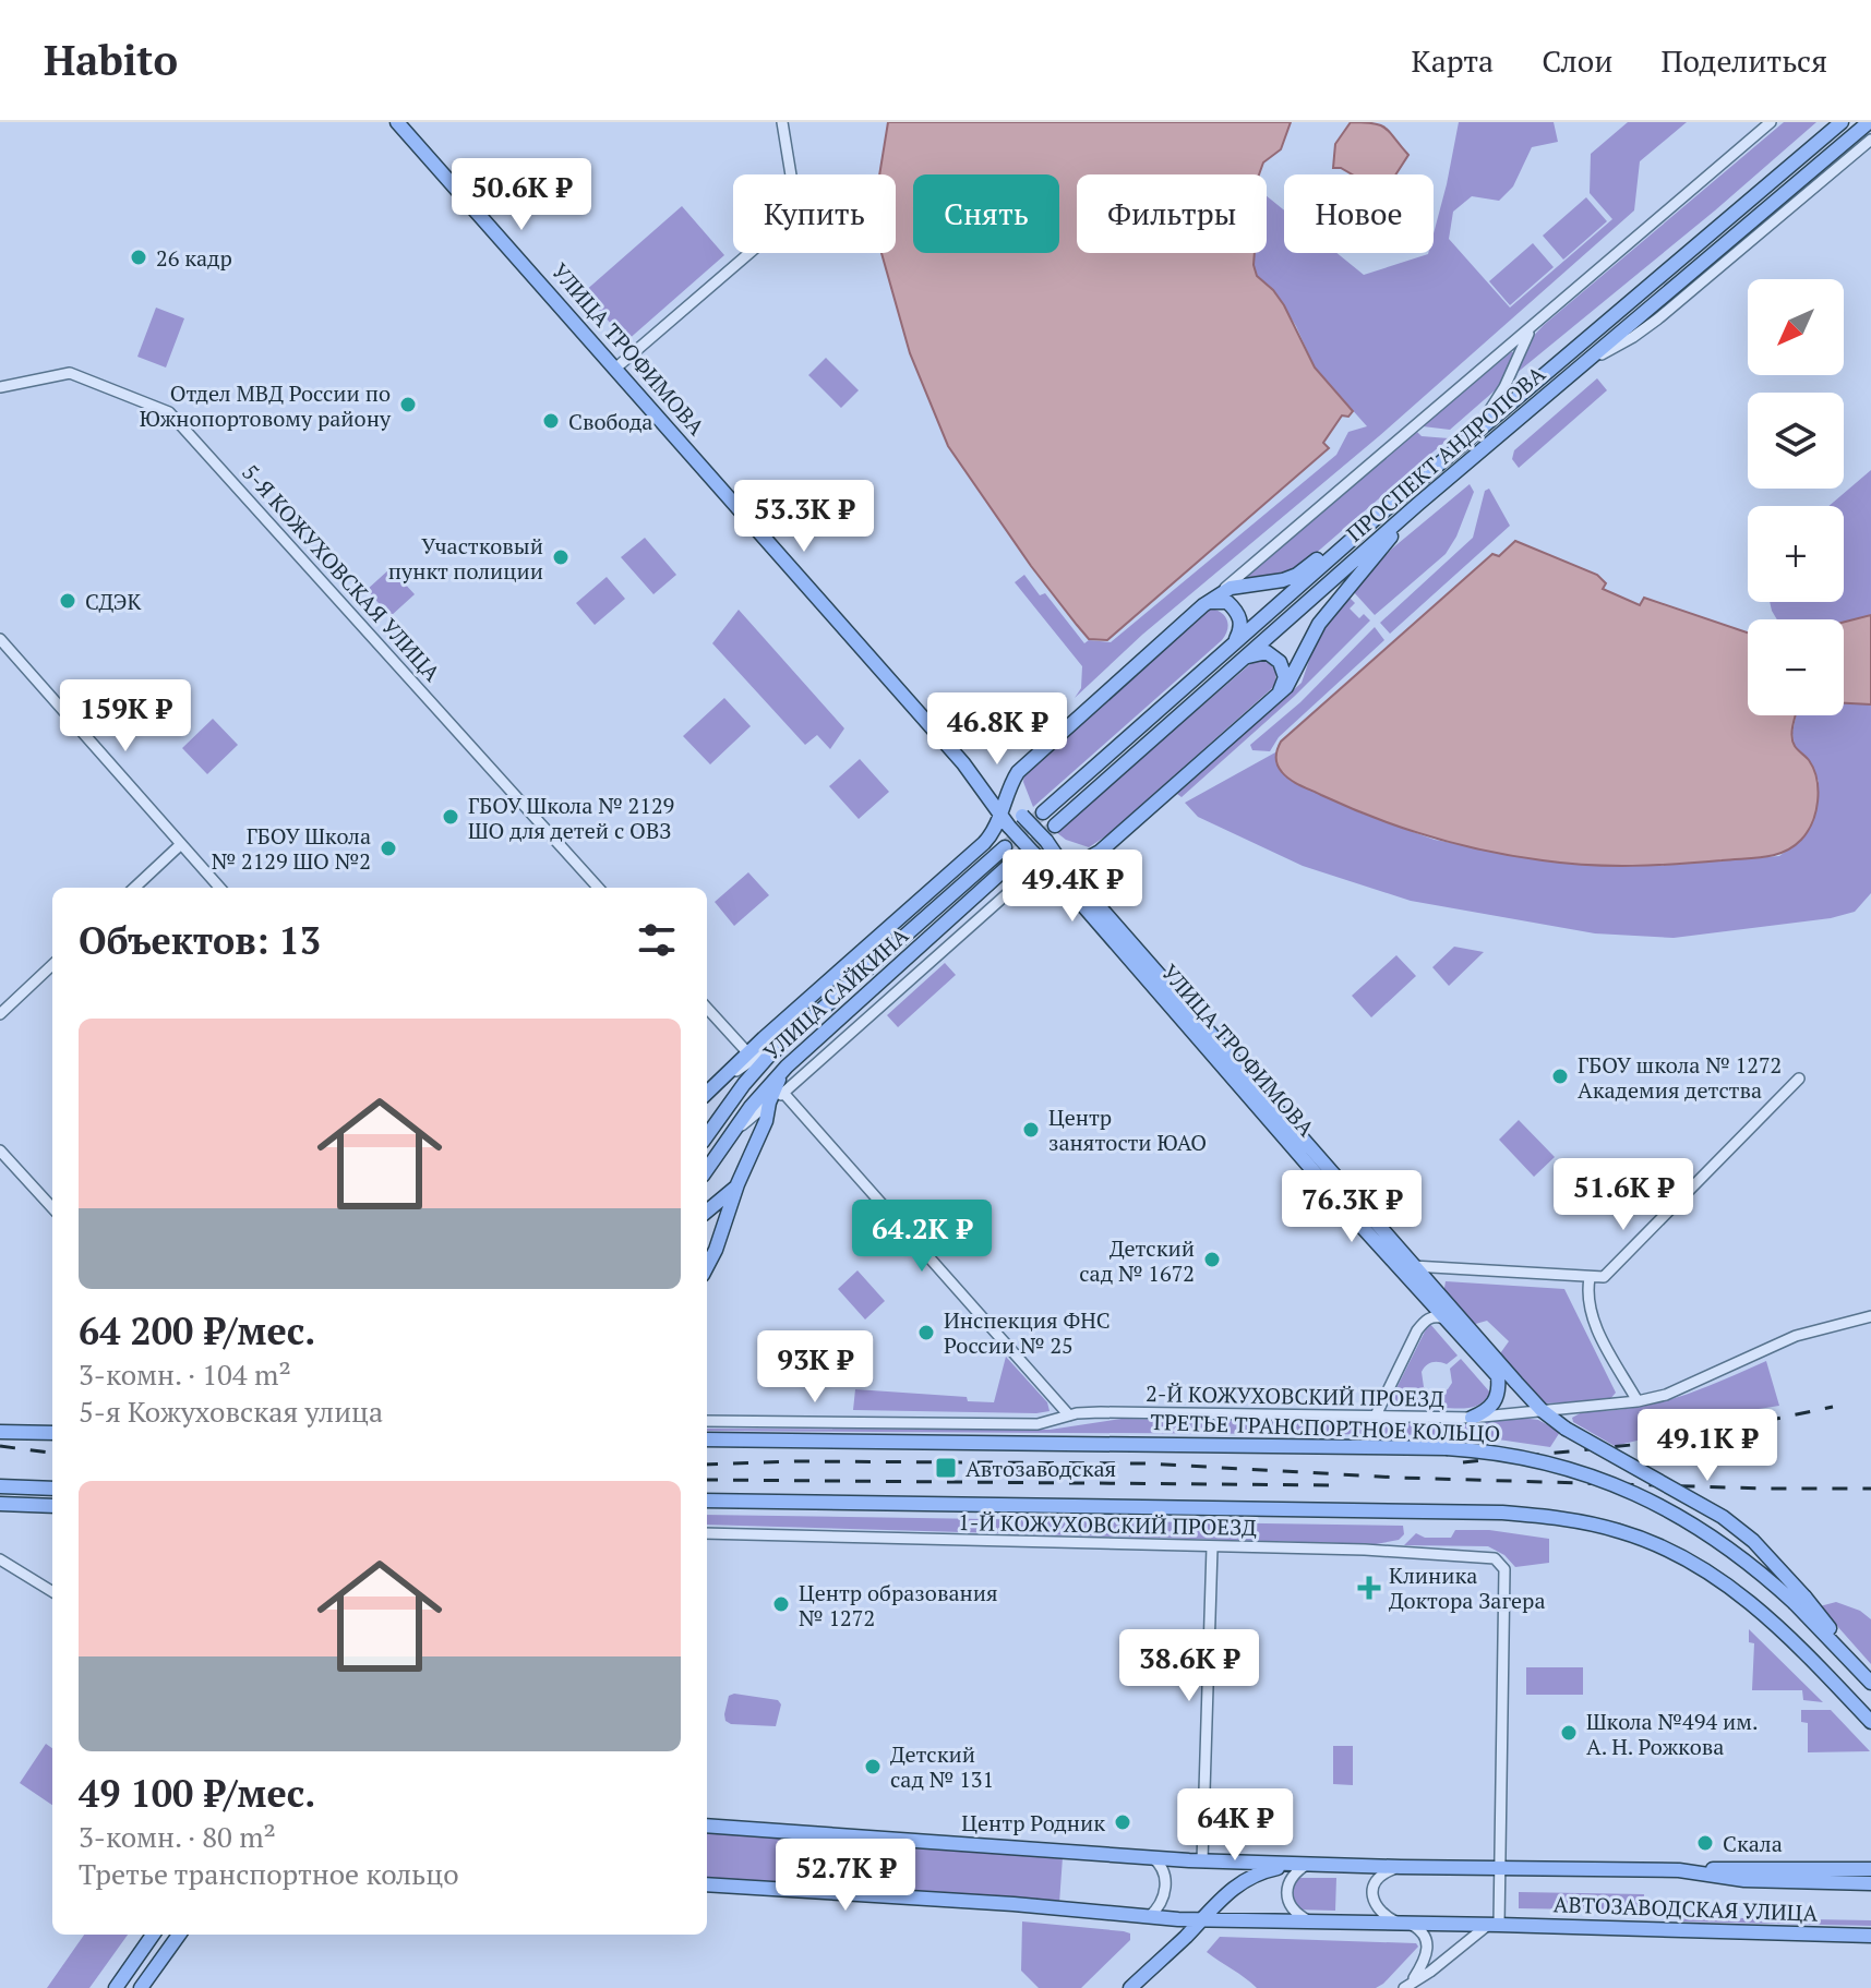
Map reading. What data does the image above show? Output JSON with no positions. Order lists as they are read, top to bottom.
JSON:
{
  "streets": {
    "main road": [
      "УЛИЦА ТРОФИМОВА",
      "ПРОСПЕКТ АНДРОПОВА",
      "УЛИЦА САЙКИНА",
      "ТРЕТЬЕ ТРАНСПОРТНОЕ КОЛЬЦО",
      "АВТОЗАВОДСКАЯ УЛИЦА"
    ],
    "street": ["5-Я КОЖУХОВСКАЯ УЛИЦА", "2-Й КОЖУХОВСКИЙ ПРОЕЗД", "1-Й КОЖУХОВСКИЙ ПРОЕЗД"]
  },
  "crossings": [
    ["УЛИЦА ТРОФИМОВА", "2-Й КОЖУХОВСКИЙ ПРОЕЗД"],
    ["УЛИЦА ТРОФИМОВА", "ТРЕТЬЕ ТРАНСПОРТНОЕ КОЛЬЦО"],
    ["1-Й КОЖУХОВСКИЙ ПРОЕЗД", "АВТОЗАВОДСКАЯ УЛИЦА"]
  ],
  "places": {
    "other": [
      "26 кадр",
      "Отдел МВД России по Южнопортовому району",
      "Свобода",
      "Участковый пункт полиции",
      "СДЭК",
      "ГБОУ Школа № 2129 ШО для детей с ОВЗ",
      "ГБОУ Школа № 2129 ШО №2",
      "ГБОУ школа № 1272 Академия детства",
      "Центр занятости ЮАО",
      "Детский сад № 1672",
      "Инспекция ФНС России № 25",
      "Центр образования № 1272",
      "Школа №494 им. А. Н. Рожкова",
      "Детский сад № 131",
      "Центр Родник",
      "Скала"
    ],
    "transit": ["Автозаводская"],
    "health": ["Клиника Доктора Загера"]
  },
  "north": "bottom left",
  "page": {
    "header": "Habito",
    "nav": ["Карта", "Слои", "Поделиться"],
    "price": [
      "50.6K ₽",
      "53.3K ₽",
      "159K ₽",
      "46.8K ₽",
      "49.4K ₽",
      "51.6K ₽",
      "76.3K ₽",
      "64.2K ₽",
      "93K ₽",
      "49.1K ₽",
      "38.6K ₽",
      "64K ₽",
      "52.7K ₽"
    ],
    "chip": [
      "Купить",
      "Снять",
      "Фильтры",
      "Новое"
    ],
    "map_buttons": ["+", "−"],
    "heading": "Объектов: 13",
    "list": [
      {
        "name": "64 200 ₽/мес.",
        "note": "3-комн. · 104 m² · 5-я Кожуховская улица"
      },
      {
        "name": "49 100 ₽/мес.",
        "note": "3-комн. · 80 m² · Третье транспортное кольцо"
      }
    ]
  }
}
